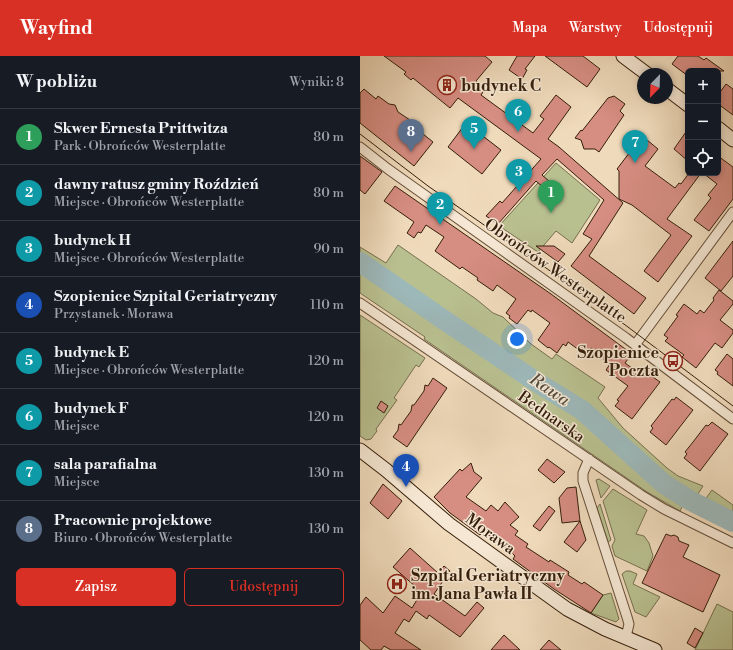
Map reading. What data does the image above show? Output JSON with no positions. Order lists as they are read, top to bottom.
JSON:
{
  "streets": {
    "street": ["Obrońców Westerplatte", "Bednarska", "Morawa"]
  },
  "water": ["Rawa"],
  "places": {
    "building": ["budynek C"],
    "bus stop": ["Szopienice Poczta"],
    "hospital": ["Szpital Geriatryczny im. Jana Pawła II"]
  },
  "north": "bottom left",
  "page": {
    "header": "Wayfind",
    "nav": ["Mapa", "Warstwy", "Udostępnij"],
    "heading": ["W pobliżu", "Wyniki: 8"],
    "map_buttons": ["+", "−"],
    "pins": [
      "6",
      "5",
      "8",
      "7",
      "3",
      "1",
      "2",
      "4"
    ],
    "list": [
      {
        "mark": "1",
        "name": "Skwer Ernesta Prittwitza",
        "note": "Park · Obrońców Westerplatte",
        "value": "80 m"
      },
      {
        "mark": "2",
        "name": "dawny ratusz gminy Roździeń",
        "note": "Miejsce · Obrońców Westerplatte",
        "value": "80 m"
      },
      {
        "mark": "3",
        "name": "budynek H",
        "note": "Miejsce · Obrońców Westerplatte",
        "value": "90 m"
      },
      {
        "mark": "4",
        "name": "Szopienice Szpital Geriatryczny",
        "note": "Przystanek · Morawa",
        "value": "110 m"
      },
      {
        "mark": "5",
        "name": "budynek E",
        "note": "Miejsce · Obrońców Westerplatte",
        "value": "120 m"
      },
      {
        "mark": "6",
        "name": "budynek F",
        "note": "Miejsce",
        "value": "120 m"
      },
      {
        "mark": "7",
        "name": "sala parafialna",
        "note": "Miejsce",
        "value": "130 m"
      },
      {
        "mark": "8",
        "name": "Pracownie projektowe",
        "note": "Biuro · Obrońców Westerplatte",
        "value": "130 m"
      }
    ],
    "buttons": ["Zapisz", "Udostępnij"]
  }
}
